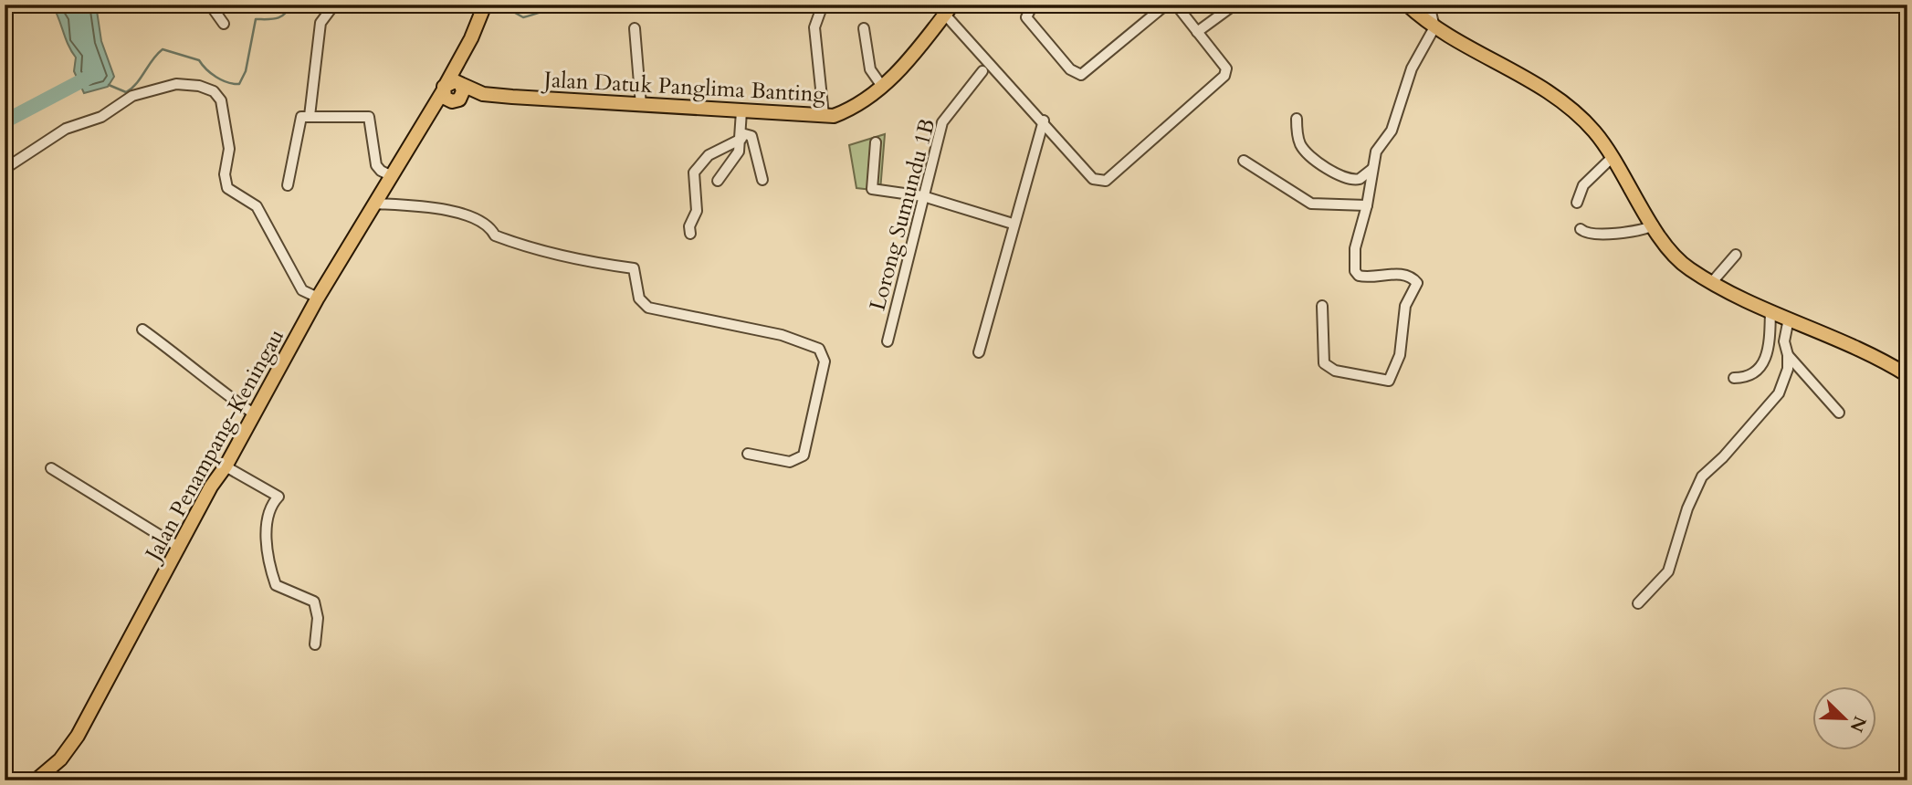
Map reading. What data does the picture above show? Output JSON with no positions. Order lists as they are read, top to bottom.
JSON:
{
  "streets": {
    "main road": ["Jalan Datuk Panglima Banting", "Jalan Penampang-Keningau"],
    "street": ["Lorong Sumundu 1B"]
  },
  "crossings": [
    ["Jalan Datuk Panglima Banting", "Jalan Penampang-Keningau"]
  ],
  "north": "bottom right"
}
